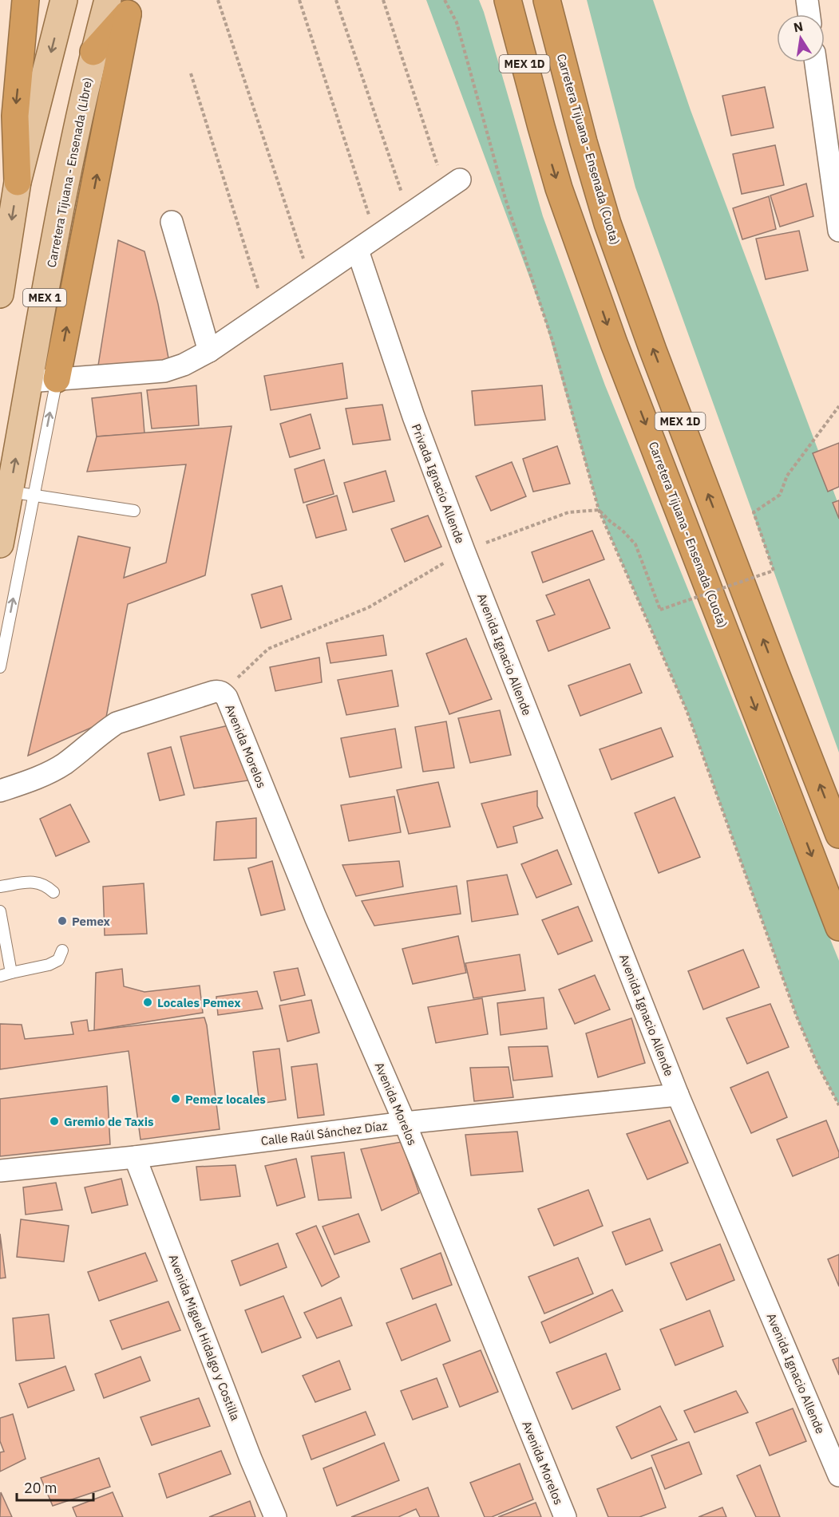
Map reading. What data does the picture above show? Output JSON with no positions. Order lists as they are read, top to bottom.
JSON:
{
  "streets": {
    "highway": ["MEX 1D", "Carretera Tijuana - Ensenada (Cuota)"],
    "main road": ["Carretera Tijuana - Ensenada (Libre)", "MEX 1"],
    "street": [
      "Privada Ignacio Allende",
      "Avenida Ignacio Allende",
      "Avenida Morelos",
      "Calle Raúl Sánchez Díaz",
      "Avenida Miguel Hidalgo y Costilla"
    ]
  },
  "crossings": [
    ["Privada Ignacio Allende", "Avenida Ignacio Allende"],
    ["Avenida Ignacio Allende", "Calle Raúl Sánchez Díaz"],
    ["Avenida Morelos", "Calle Raúl Sánchez Díaz"],
    ["Calle Raúl Sánchez Díaz", "Avenida Miguel Hidalgo y Costilla"]
  ],
  "places": [
    "Pemex",
    "Locales Pemex",
    "Pemez locales",
    "Gremio de Taxis"
  ],
  "scale_bar": "20 m",
  "north": "top"
}
